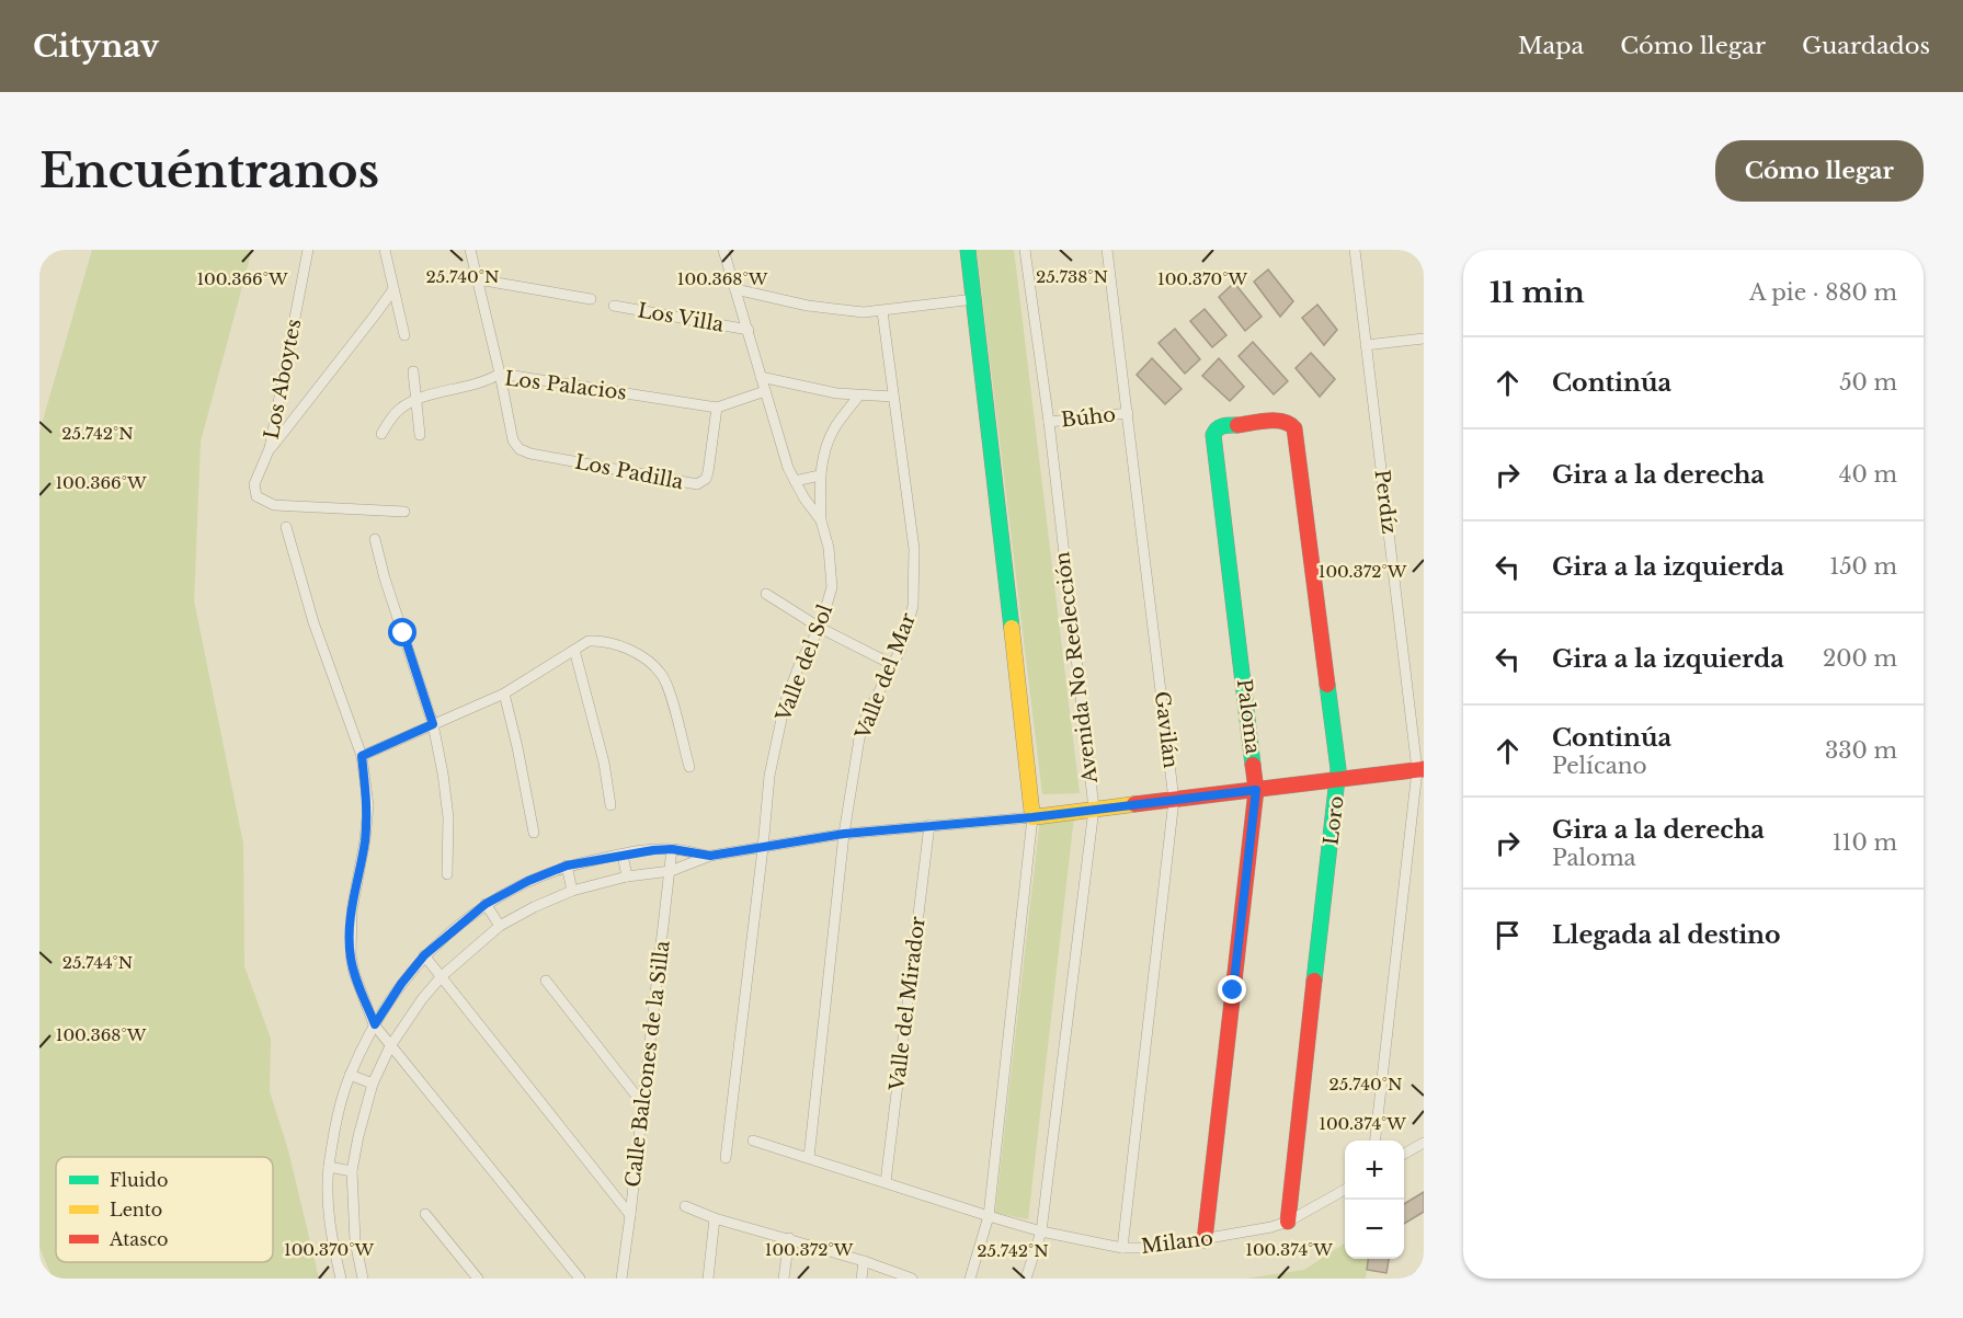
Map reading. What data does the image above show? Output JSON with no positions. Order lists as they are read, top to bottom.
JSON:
{
  "streets": {
    "street": [
      "Los Villa",
      "Los Aboytes",
      "Los Palacios",
      "Búho",
      "Los Padilla",
      "Perdíz",
      "Valle del Sol",
      "Avenida No Reelección",
      "Valle del Mar",
      "Paloma",
      "Gavilán",
      "Loro",
      "Valle del Mirador",
      "Calle Balcones de la Silla",
      "Milano"
    ]
  },
  "crossings": [
    ["Los Villa", "Valle del Sol"],
    ["Los Palacios", "Los Padilla"],
    ["Los Palacios", "Valle del Sol"],
    ["Búho", "Avenida No Reelección"],
    ["Búho", "Gavilán"],
    ["Avenida No Reelección", "Milano"],
    ["Valle del Mar", "Milano"],
    ["Paloma", "Loro"],
    ["Paloma", "Milano"],
    ["Gavilán", "Milano"],
    ["Loro", "Milano"],
    ["Valle del Mirador", "Milano"]
  ],
  "legend": ["Fluido", "Lento", "Atasco"],
  "page": {
    "header": "Citynav",
    "nav": ["Mapa", "Cómo llegar", "Guardados"],
    "buttons": "Cómo llegar",
    "title": "Encuéntranos",
    "heading": ["11 min", "A pie · 880 m"],
    "list": [
      ["Continúa", "50 m"],
      ["Gira a la derecha", "40 m"],
      ["Gira a la izquierda", "150 m"],
      ["Gira a la izquierda", "200 m"],
      ["Continúa", "Pelícano", "330 m"],
      ["Gira a la derecha", "Paloma", "110 m"],
      "Llegada al destino"
    ],
    "map_buttons": ["+", "−"]
  },
  "coordinates": [
    "25.738°N",
    "25.740°N",
    "100.366°W",
    "100.368°W",
    "100.370°W",
    "25.742°N",
    "100.372°W",
    "25.744°N",
    "100.374°W"
  ]
}
